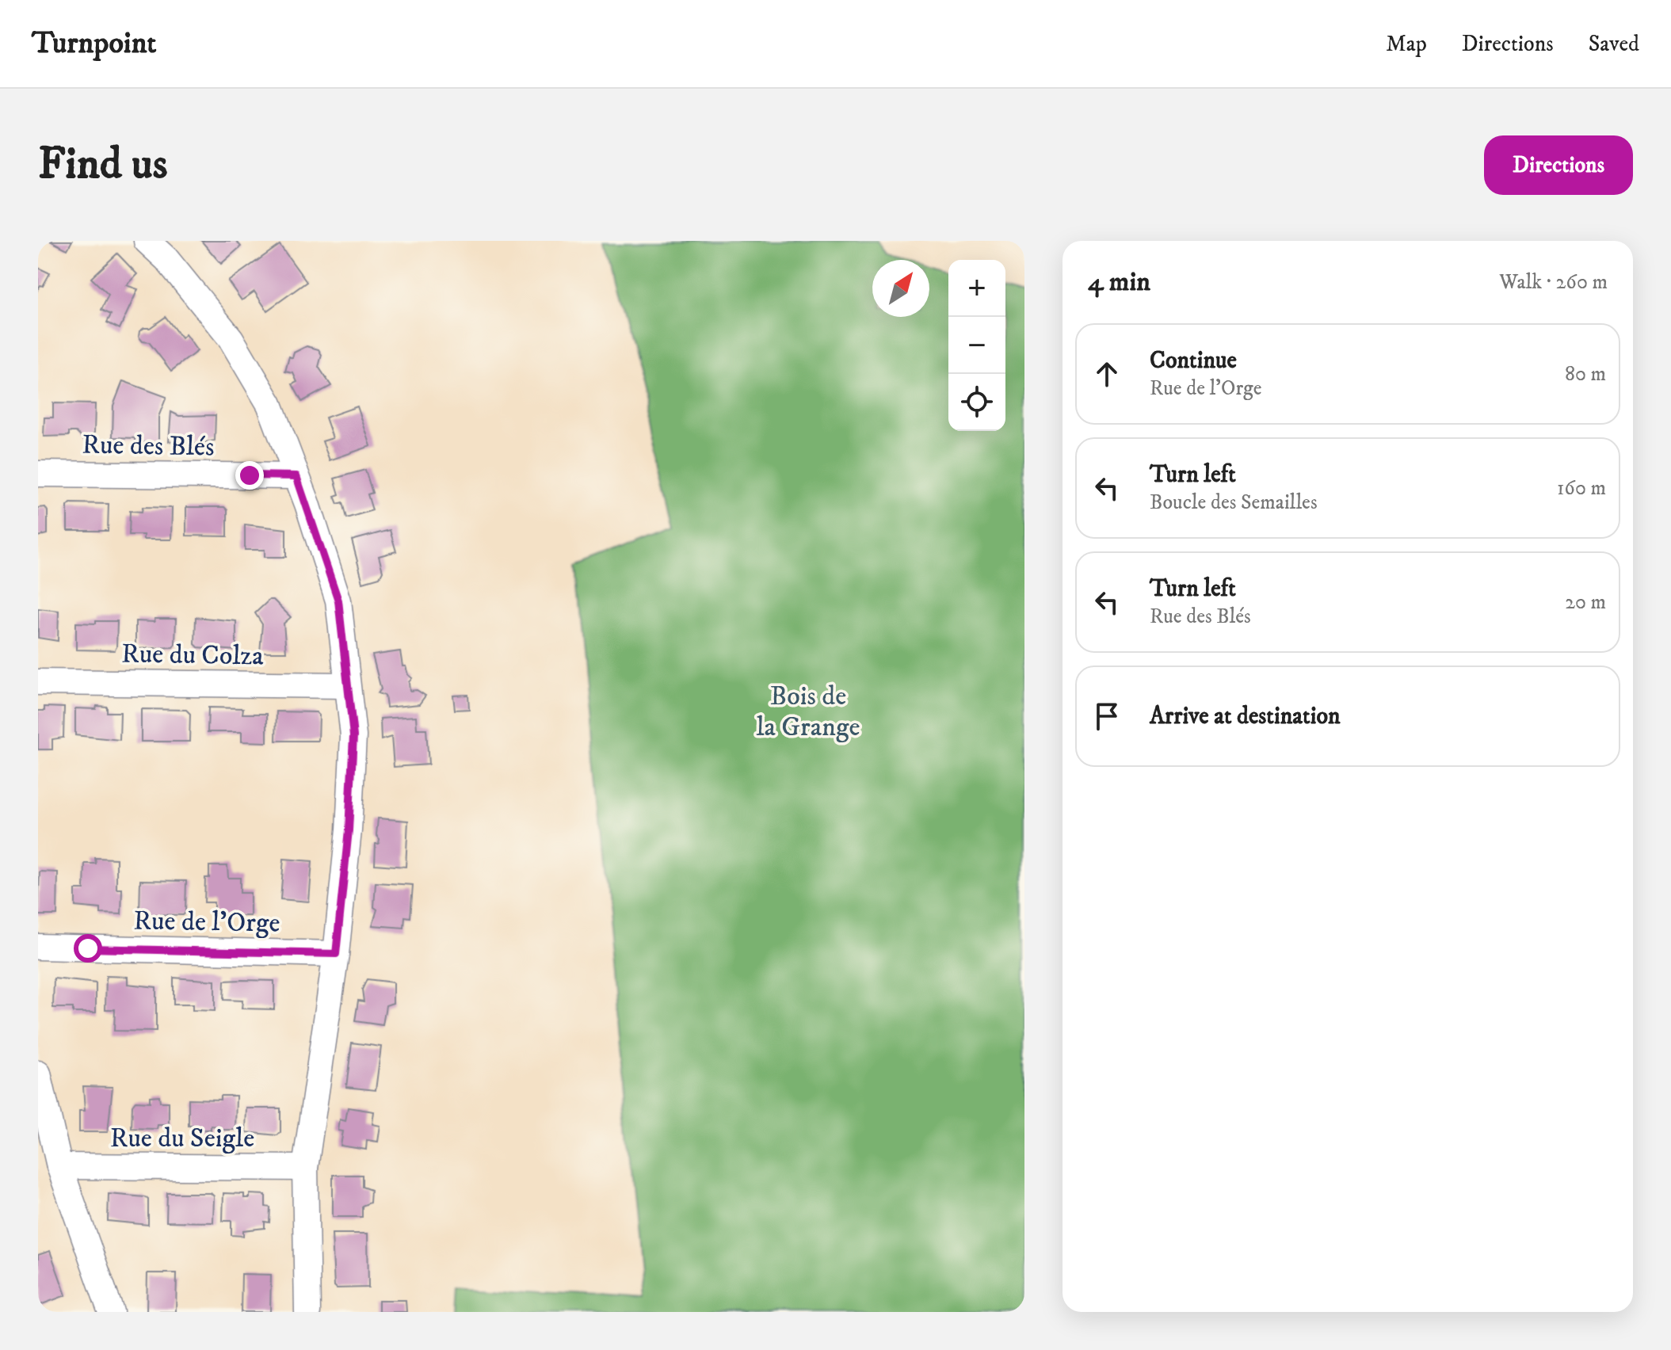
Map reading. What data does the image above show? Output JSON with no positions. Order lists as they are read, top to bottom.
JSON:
{
  "streets": {
    "street": [
      "Rue des Blés",
      "Rue du Colza",
      "Rue de l'Orge",
      "Rue du Seigle"
    ]
  },
  "parks": ["Bois de la Grange"],
  "north": "top right",
  "page": {
    "header": "Turnpoint",
    "nav": ["Map", "Directions", "Saved"],
    "buttons": "Directions",
    "title": "Find us",
    "heading": ["4 min", "Walk · 260 m"],
    "map_buttons": ["+", "−"],
    "list": [
      ["Continue", "Rue de l'Orge", "80 m"],
      ["Turn left", "Boucle des Semailles", "160 m"],
      ["Turn left", "Rue des Blés", "20 m"],
      "Arrive at destination"
    ]
  }
}
